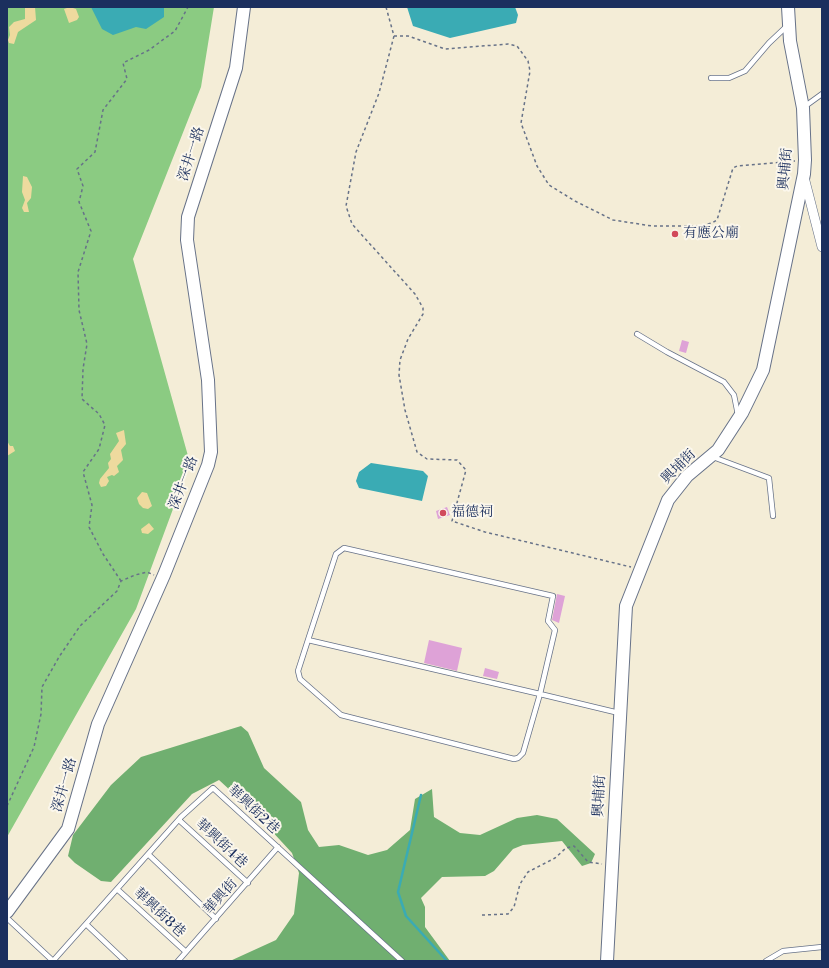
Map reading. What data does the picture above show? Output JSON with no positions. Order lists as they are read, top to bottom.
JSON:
{
  "streets": {
    "street": ["深井一路", "興埔街"],
    "lane": [
      "華興街2巷",
      "華興街4巷",
      "華興街",
      "華興街8巷"
    ]
  },
  "crossings": [
    ["華興街2巷", "華興街4巷"],
    ["華興街2巷", "華興街"],
    ["華興街4巷", "華興街"],
    ["華興街", "華興街8巷"]
  ],
  "places": ["有應公廟", "福德祠"]
}
